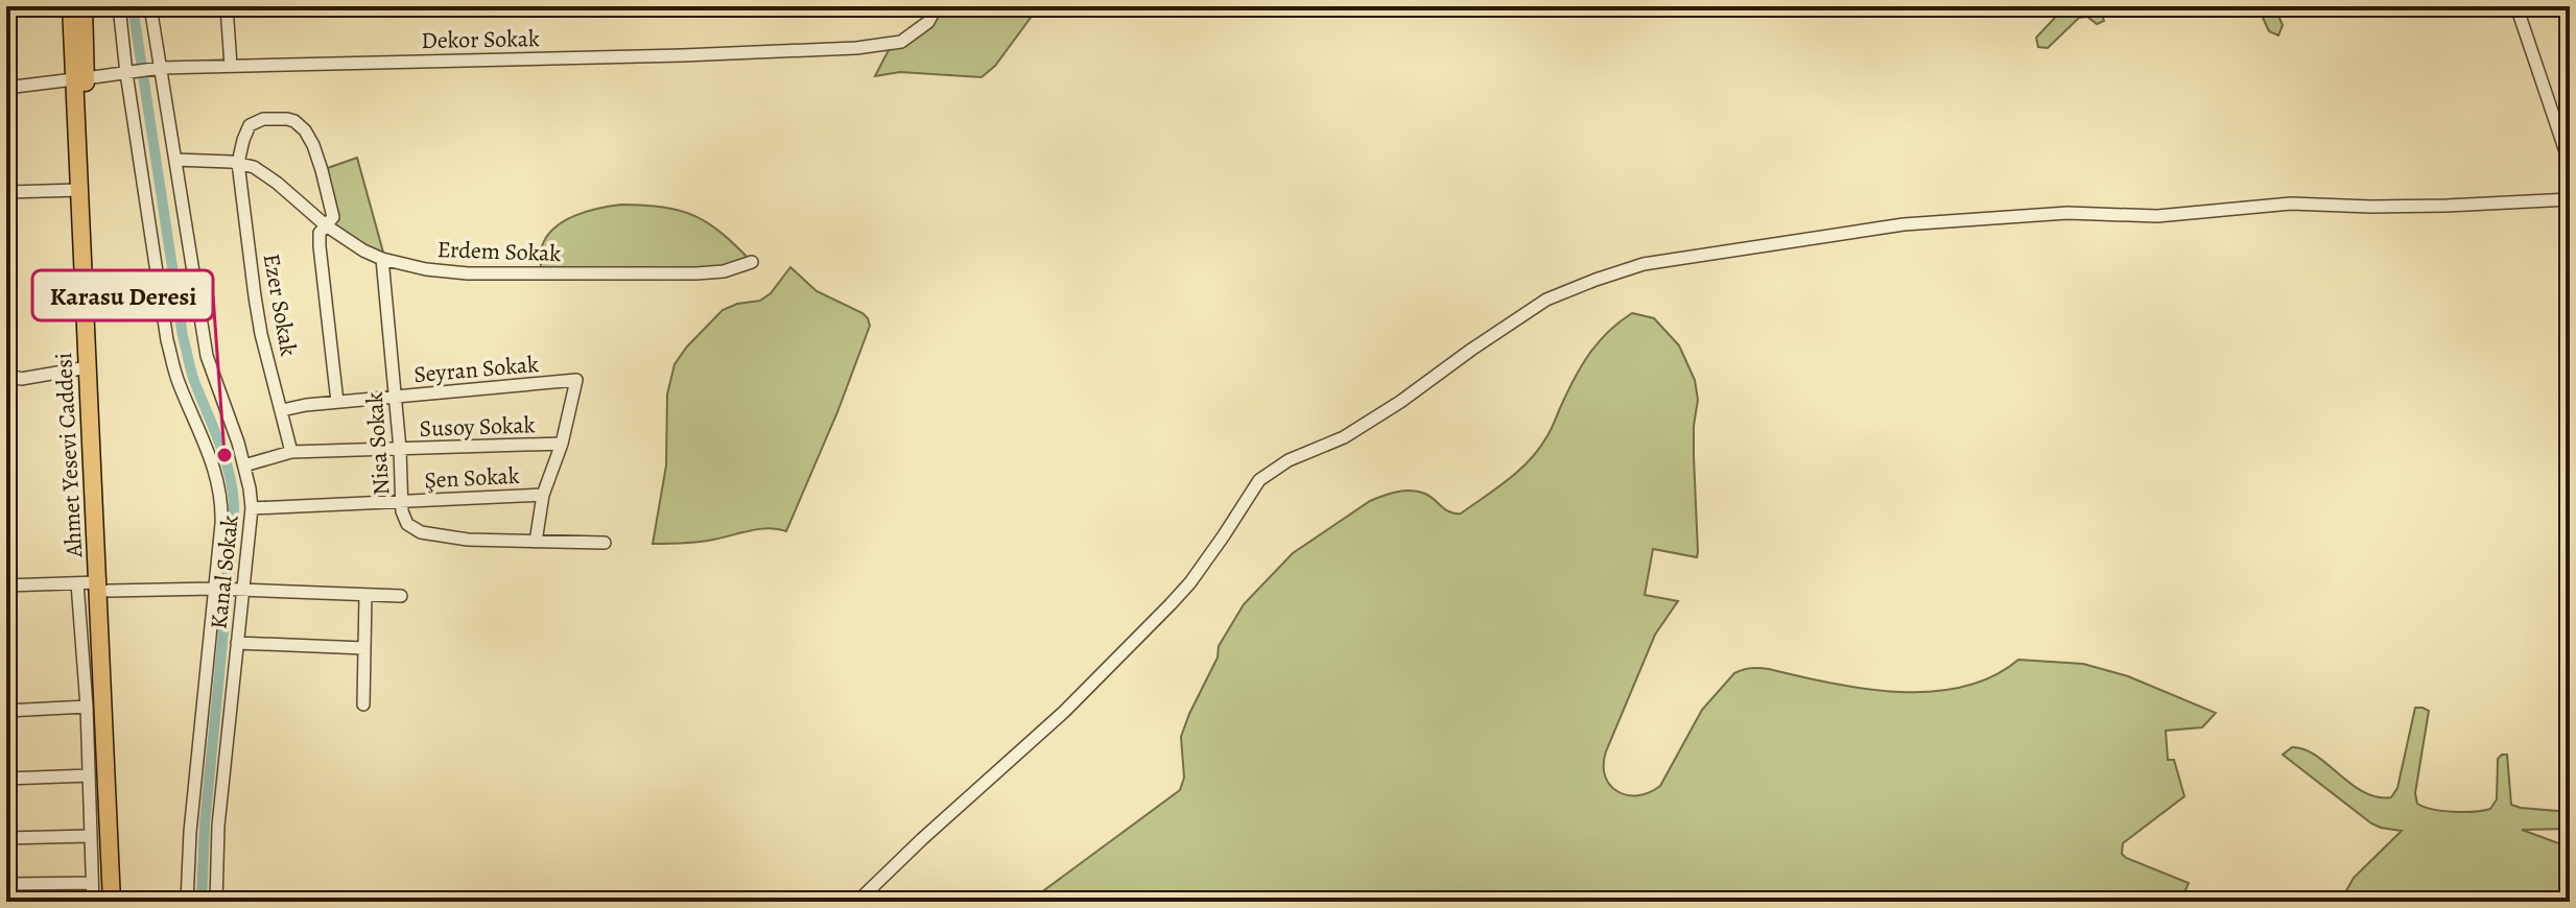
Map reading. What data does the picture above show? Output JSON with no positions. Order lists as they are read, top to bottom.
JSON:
{
  "streets": {
    "highway": ["Ahmet Yesevi Caddesi"],
    "street": [
      "Dekor Sokak",
      "Erdem Sokak",
      "Ezer Sokak",
      "Seyran Sokak",
      "Susoy Sokak",
      "Nisa Sokak",
      "Şen Sokak",
      "Kanal Sokak"
    ]
  },
  "crossings": [
    ["Dekor Sokak", "Ahmet Yesevi Caddesi"],
    ["Dekor Sokak", "Kanal Sokak"],
    ["Erdem Sokak", "Ezer Sokak"],
    ["Erdem Sokak", "Nisa Sokak"],
    ["Erdem Sokak", "Kanal Sokak"],
    ["Ezer Sokak", "Seyran Sokak"],
    ["Ezer Sokak", "Susoy Sokak"],
    ["Seyran Sokak", "Susoy Sokak"],
    ["Seyran Sokak", "Nisa Sokak"],
    ["Susoy Sokak", "Nisa Sokak"],
    ["Susoy Sokak", "Kanal Sokak"],
    ["Nisa Sokak", "Şen Sokak"],
    ["Şen Sokak", "Kanal Sokak"]
  ],
  "places": ["Karasu Deresi"]
}
